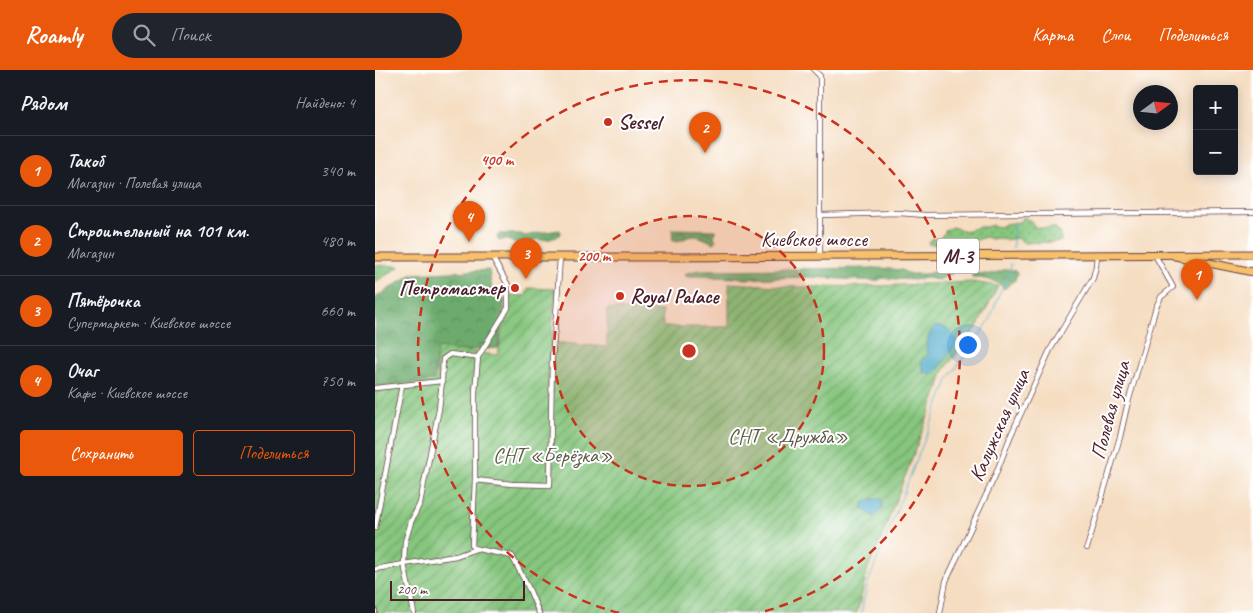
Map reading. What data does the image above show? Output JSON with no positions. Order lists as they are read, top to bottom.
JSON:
{
  "streets": {
    "main road": ["Киевское шоссе", "М-3"],
    "street": ["Полевая улица", "Калужская улица"]
  },
  "crossings": [
    ["Киевское шоссе", "Полевая улица"],
    ["Киевское шоссе", "Калужская улица"]
  ],
  "parks": ["СНТ «Дружба»", "СНТ «Берёзка»"],
  "places": ["Sessel", "Петромастер", "Royal Palace"],
  "scale_bar": "200 m",
  "north": "right",
  "page": {
    "header": "Roamly",
    "search": "Поиск",
    "nav": ["Карта", "Слои", "Поделиться"],
    "heading": ["Рядом", "Найдено: 4"],
    "map_buttons": ["+", "−"],
    "pins": [
      "2",
      "4",
      "3",
      "1"
    ],
    "list": [
      {
        "mark": "1",
        "name": "Такоб",
        "note": "Магазин · Полевая улица",
        "value": "340 m"
      },
      {
        "mark": "2",
        "name": "Строительный на 101 км.",
        "note": "Магазин",
        "value": "480 m"
      },
      {
        "mark": "3",
        "name": "Пятёрочка",
        "note": "Супермаркет · Киевское шоссе",
        "value": "660 m"
      },
      {
        "mark": "4",
        "name": "Очаг",
        "note": "Кафе · Киевское шоссе",
        "value": "750 m"
      }
    ],
    "buttons": ["Сохранить", "Поделиться"],
    "scale": "200 m"
  },
  "rings": ["400 m", "200 m"]
}
